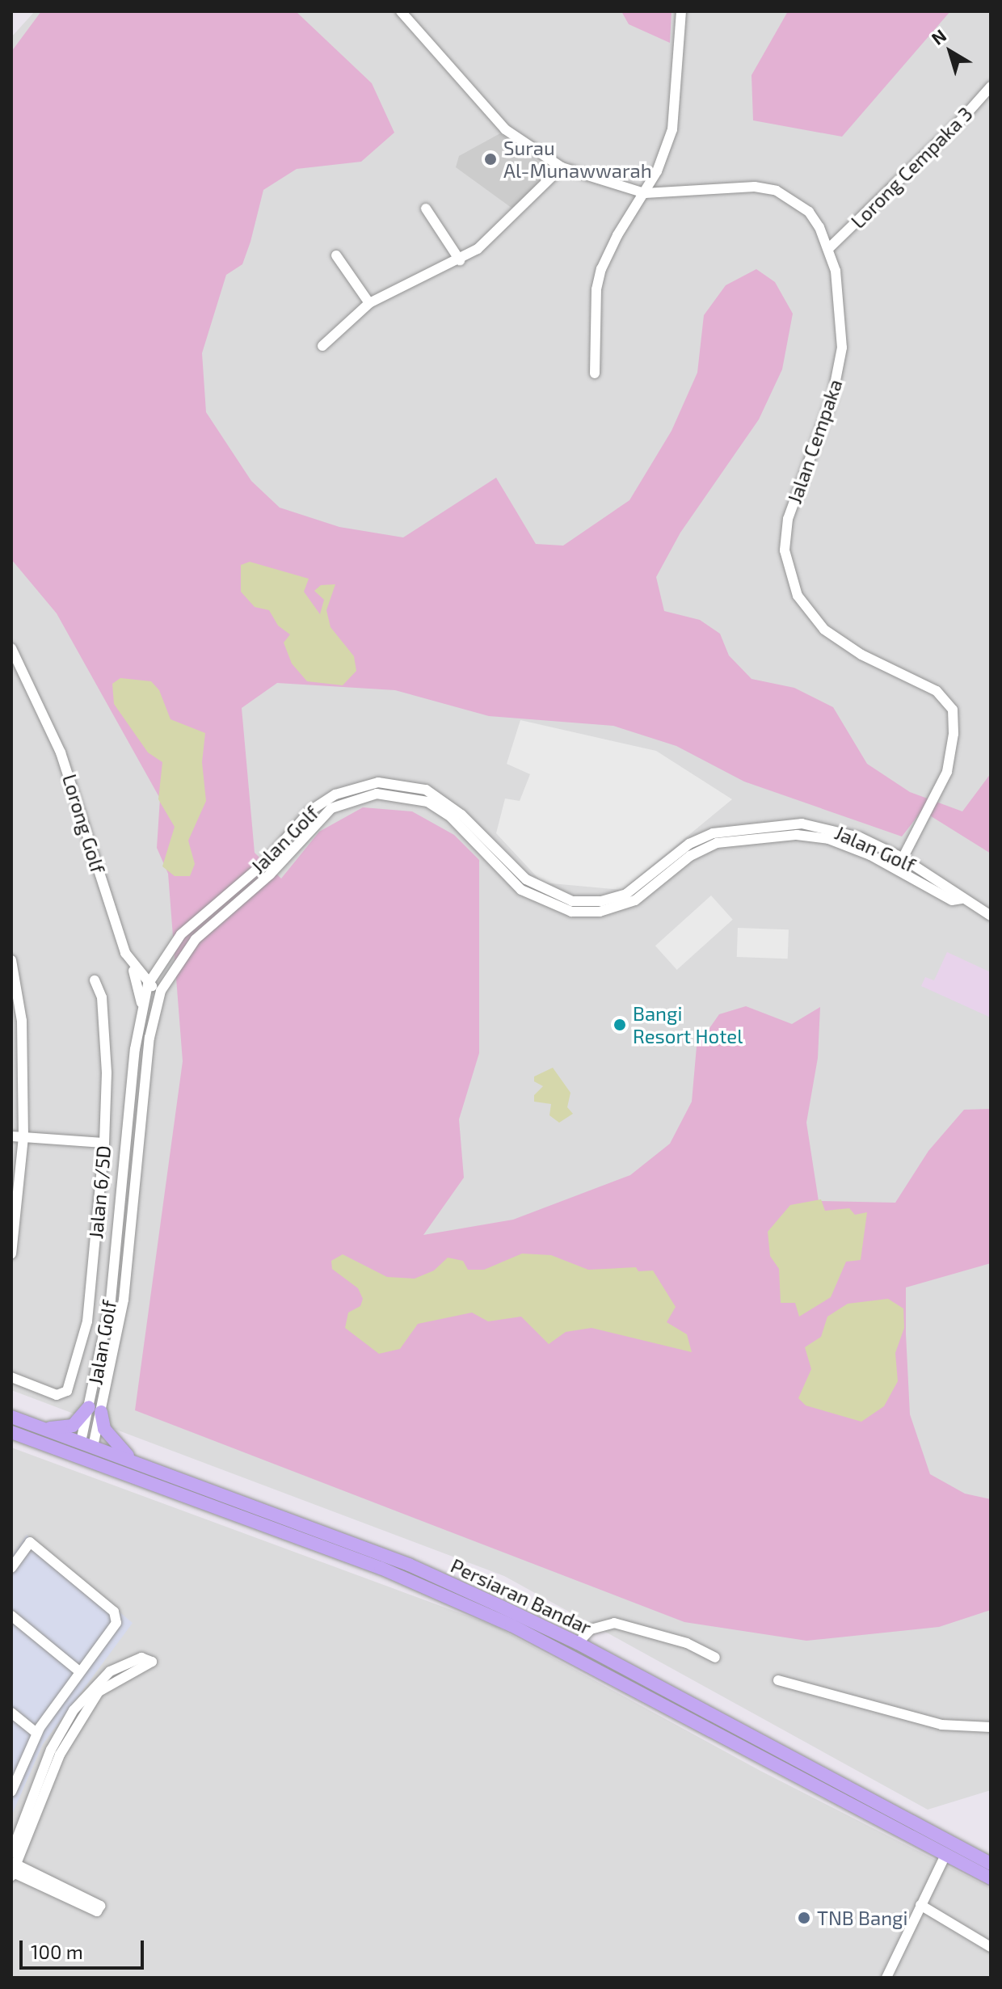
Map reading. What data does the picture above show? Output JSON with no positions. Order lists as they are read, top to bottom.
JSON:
{
  "streets": {
    "main road": ["Persiaran Bandar"],
    "street": [
      "Lorong Cempaka 3",
      "Jalan Cempaka",
      "Lorong Golf",
      "Jalan Golf",
      "Jalan 6/5D"
    ]
  },
  "crossings": [
    ["Lorong Cempaka 3", "Jalan Cempaka"],
    ["Jalan Cempaka", "Jalan Golf"],
    ["Lorong Golf", "Jalan Golf"],
    ["Jalan Golf", "Persiaran Bandar"]
  ],
  "places": ["Surau Al-Munawwarah", "Bangi Resort Hotel", "TNB Bangi"],
  "scale_bar": "100 m",
  "north": "top left"
}
